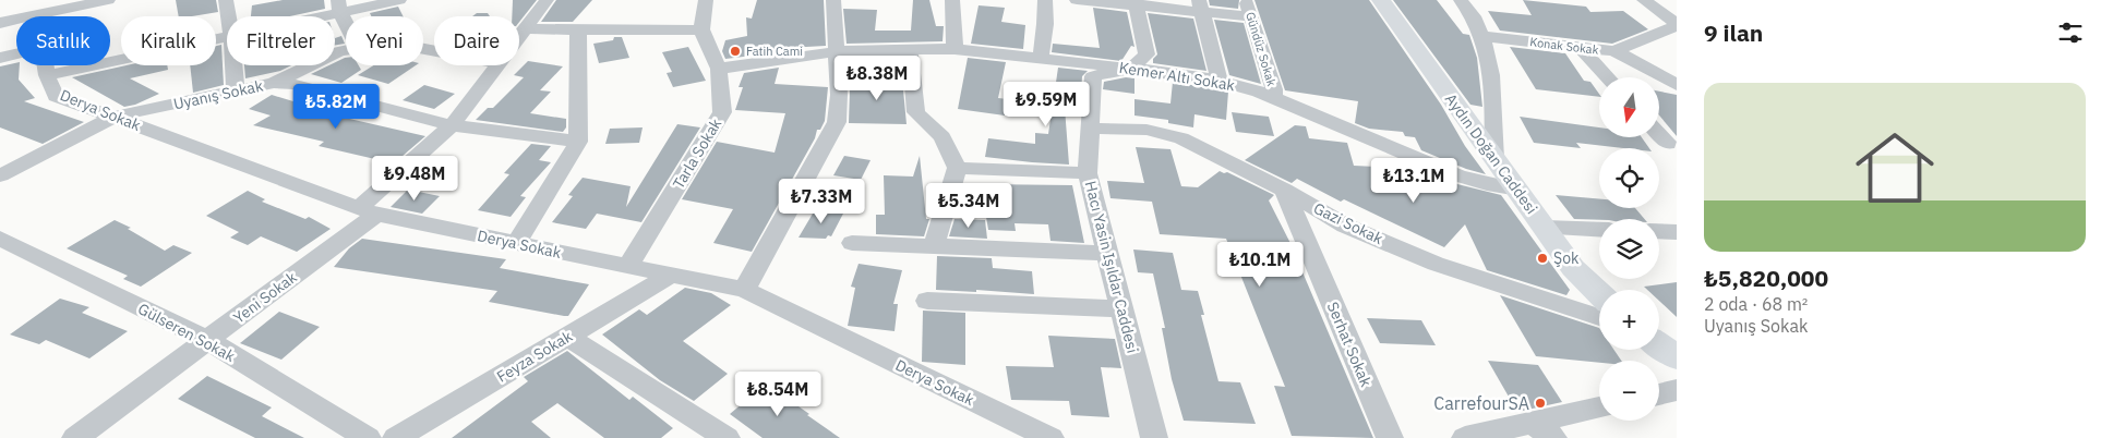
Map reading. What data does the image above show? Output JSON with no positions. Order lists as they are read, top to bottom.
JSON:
{
  "streets": {
    "main road": ["Aydın Doğan Caddesi"],
    "street": [
      "Konak Sokak",
      "Gündüz Sokak",
      "Kemer Altı Sokak",
      "Uyanış Sokak",
      "Derya Sokak",
      "Tarla Sokak",
      "Gazi Sokak",
      "Hacı Yasin Işıldar Caddesi",
      "Yeni Sokak",
      "Gülseren Sokak",
      "Serhat Sokak",
      "Feyza Sokak"
    ]
  },
  "crossings": [
    ["Gündüz Sokak", "Kemer Altı Sokak"],
    ["Kemer Altı Sokak", "Tarla Sokak"],
    ["Kemer Altı Sokak", "Aydın Doğan Caddesi"],
    ["Kemer Altı Sokak", "Hacı Yasin Işıldar Caddesi"],
    ["Uyanış Sokak", "Derya Sokak"],
    ["Uyanış Sokak", "Yeni Sokak"],
    ["Derya Sokak", "Tarla Sokak"],
    ["Derya Sokak", "Yeni Sokak"],
    ["Derya Sokak", "Feyza Sokak"],
    ["Gazi Sokak", "Hacı Yasin Işıldar Caddesi"],
    ["Gazi Sokak", "Serhat Sokak"],
    ["Yeni Sokak", "Gülseren Sokak"]
  ],
  "places": ["Fatih Cami", "Şok", "CarrefourSA"],
  "north": "bottom",
  "page": {
    "heading": "9 ilan",
    "chip": [
      "Satılık",
      "Kiralık",
      "Filtreler",
      "Yeni",
      "Daire"
    ],
    "price": [
      "₺8.38M",
      "₺9.59M",
      "₺5.82M",
      "₺9.48M",
      "₺13.1M",
      "₺7.33M",
      "₺5.34M",
      "₺10.1M",
      "₺8.54M"
    ],
    "list": [
      {
        "name": "₺5,820,000",
        "note": "2 oda · 68 m² · Uyanış Sokak"
      }
    ],
    "map_buttons": ["+", "−"]
  }
}
